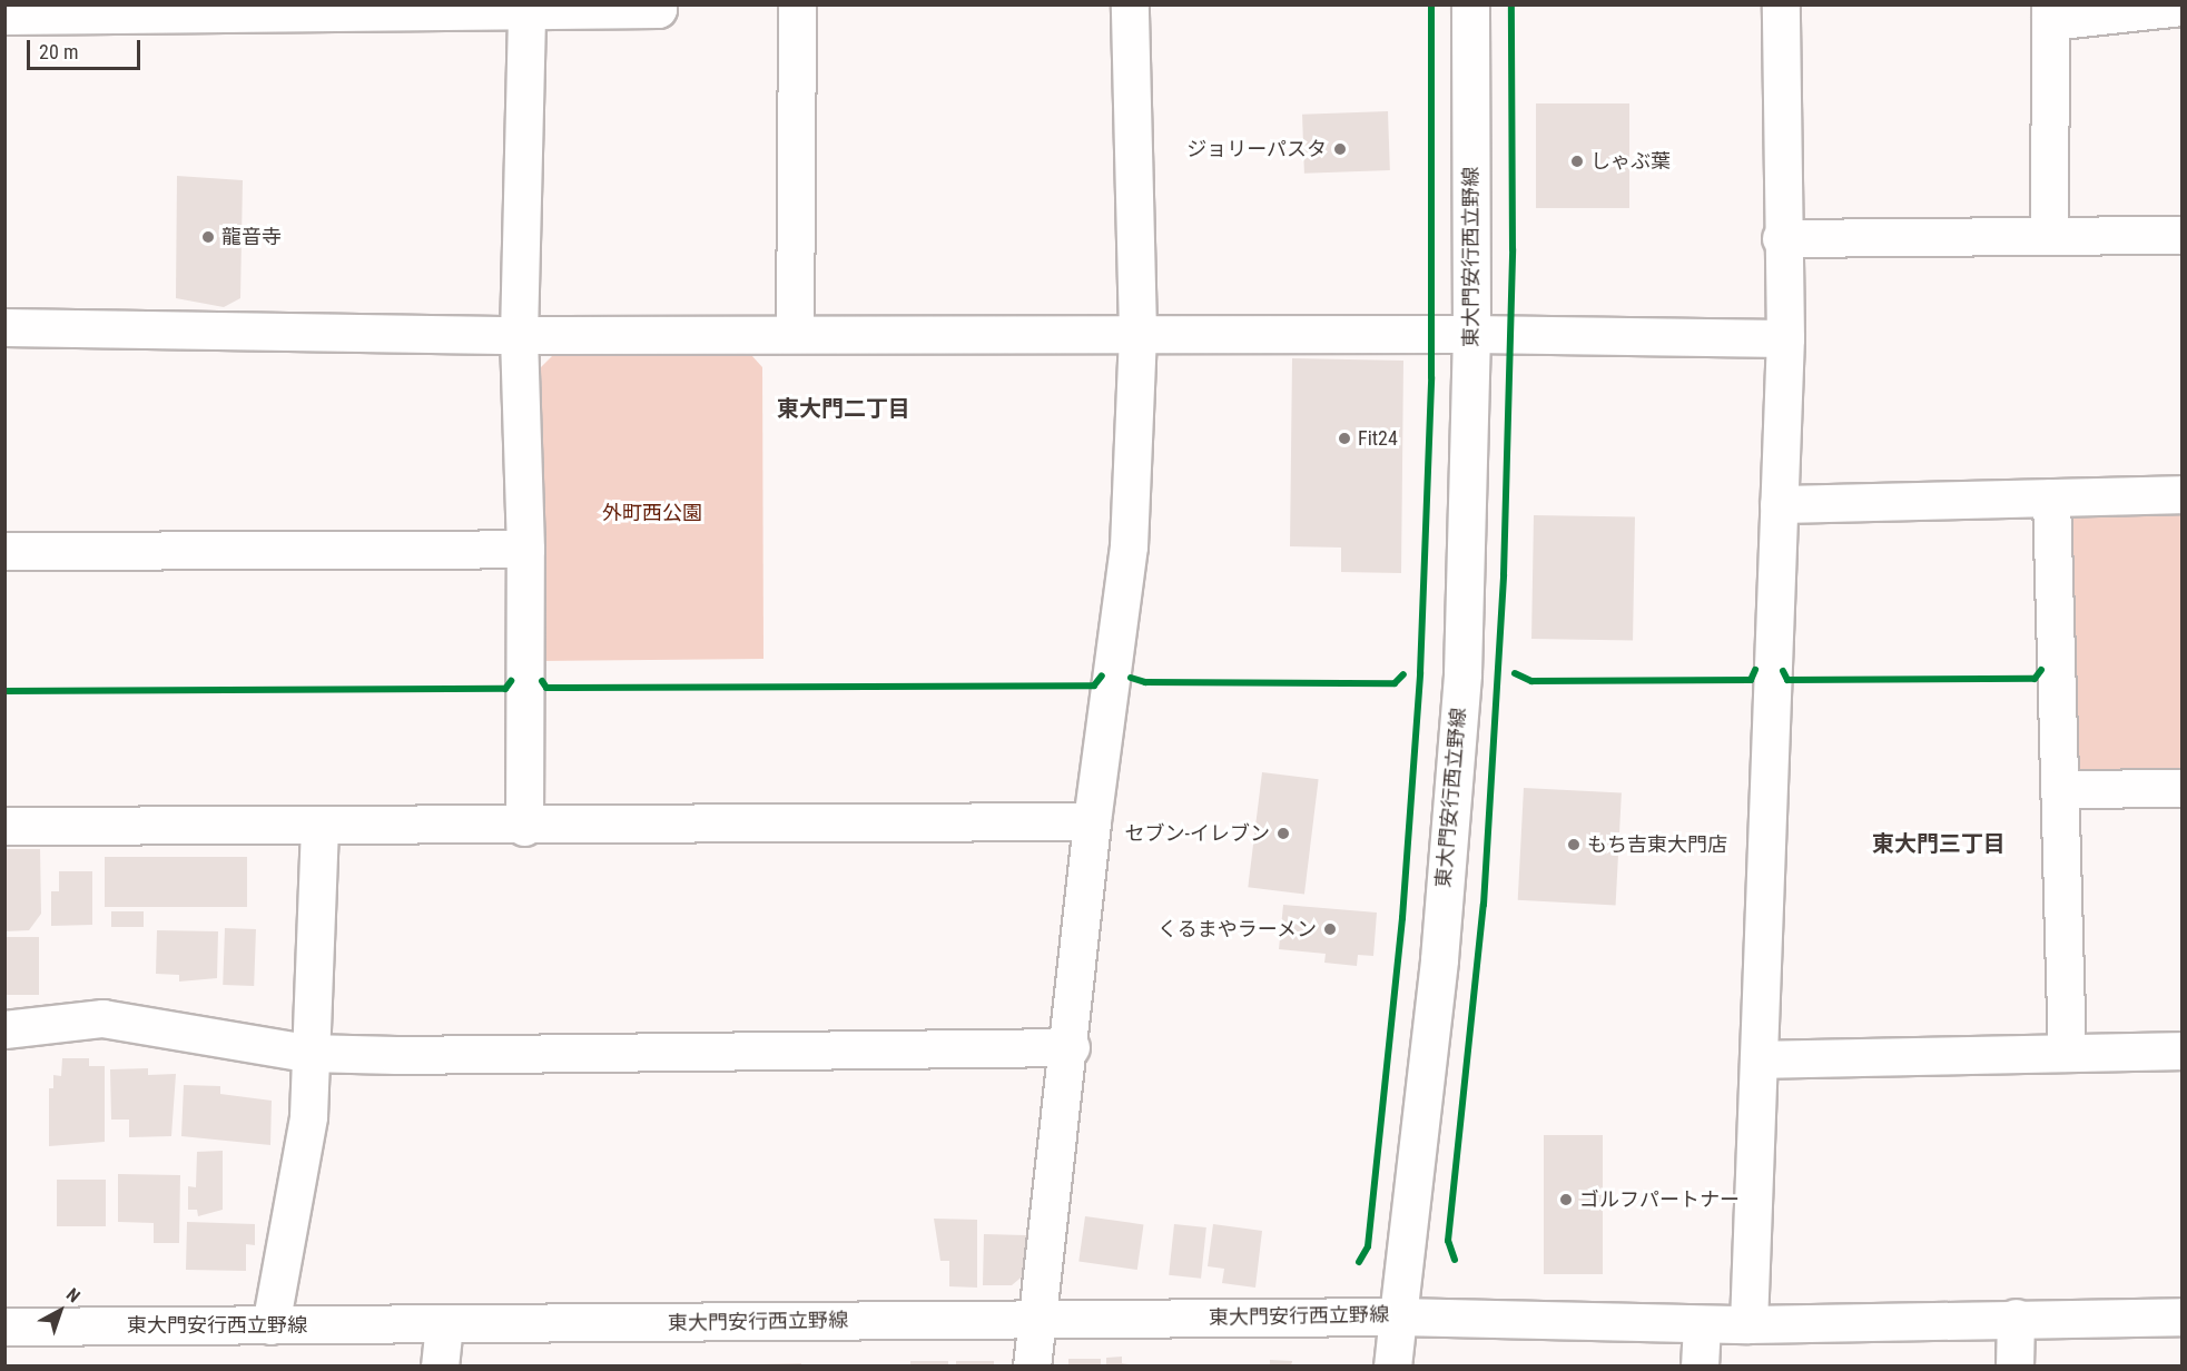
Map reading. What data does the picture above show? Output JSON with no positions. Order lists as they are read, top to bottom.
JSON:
{
  "streets": {
    "street": ["東大門安行西立野線"]
  },
  "districts": ["東大門二丁目", "東大門三丁目"],
  "parks": ["外町西公園"],
  "places": [
    "ジョリーパスタ",
    "しゃぶ葉",
    "龍音寺",
    "Fit24",
    "セブン-イレブン",
    "もち吉東大門店",
    "くるまやラーメン",
    "ゴルフパートナー"
  ],
  "scale_bar": "20 m",
  "north": "top right"
}
